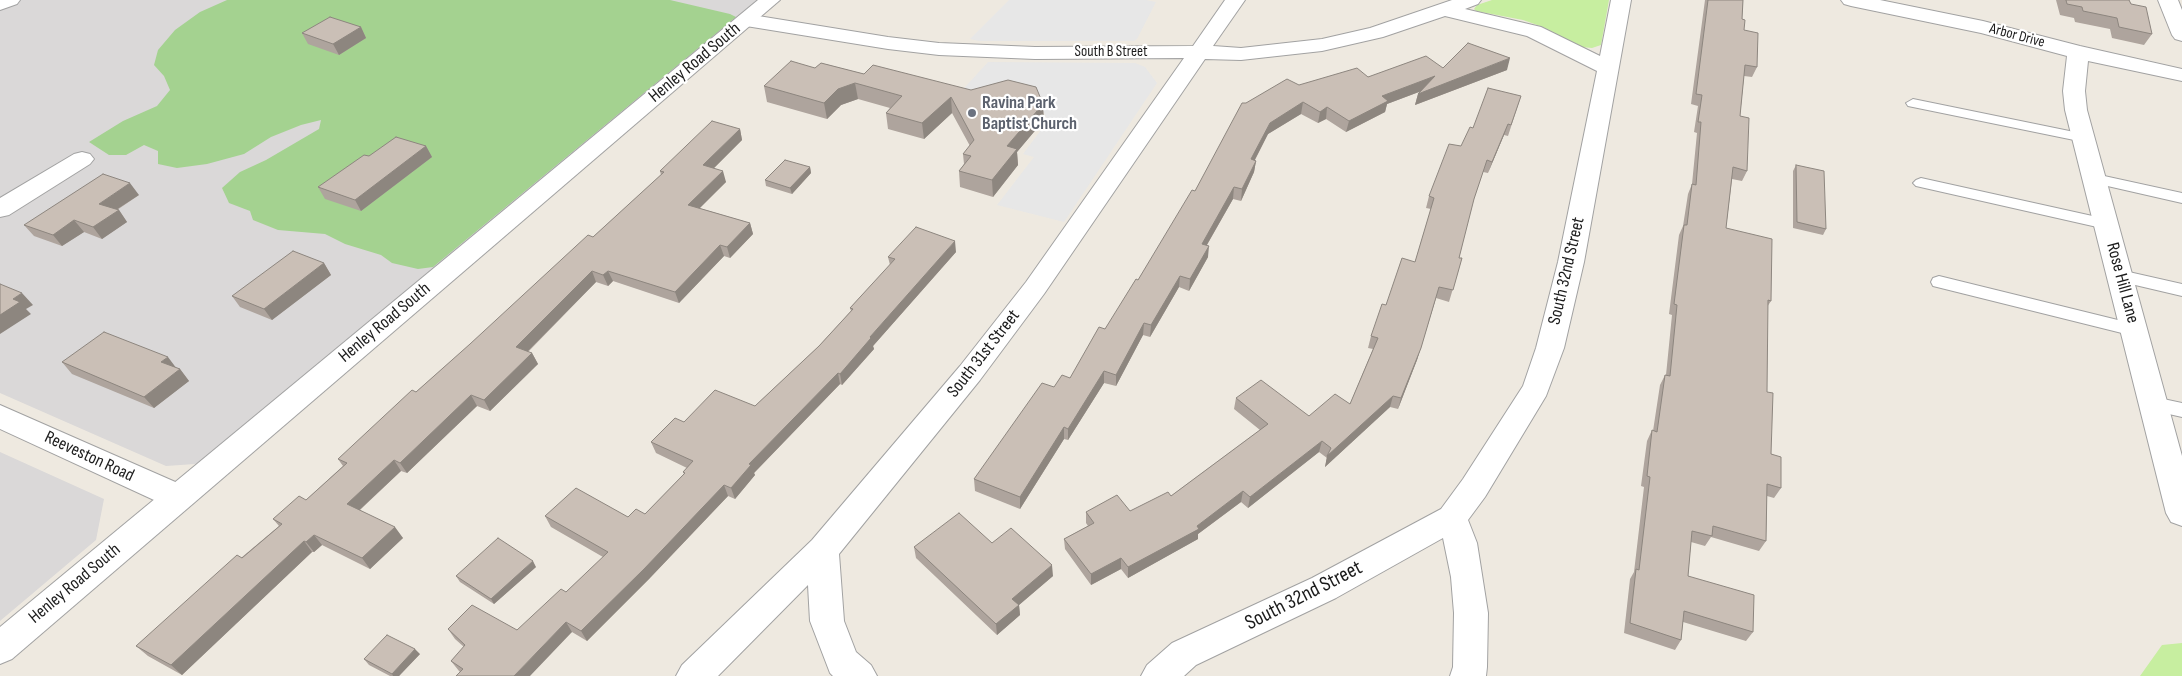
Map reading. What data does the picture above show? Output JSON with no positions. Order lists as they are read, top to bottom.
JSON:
{
  "streets": {
    "street": [
      "Arbor Drive",
      "South B Street",
      "Henley Road South",
      "South 32nd Street",
      "Rose Hill Lane",
      "South 31st Street",
      "Reeveston Road"
    ]
  },
  "crossings": [
    ["Arbor Drive", "Rose Hill Lane"],
    ["South B Street", "Henley Road South"],
    ["South B Street", "South 31st Street"],
    ["Henley Road South", "Reeveston Road"]
  ],
  "places": ["Ravina Park Baptist Church"]
}
